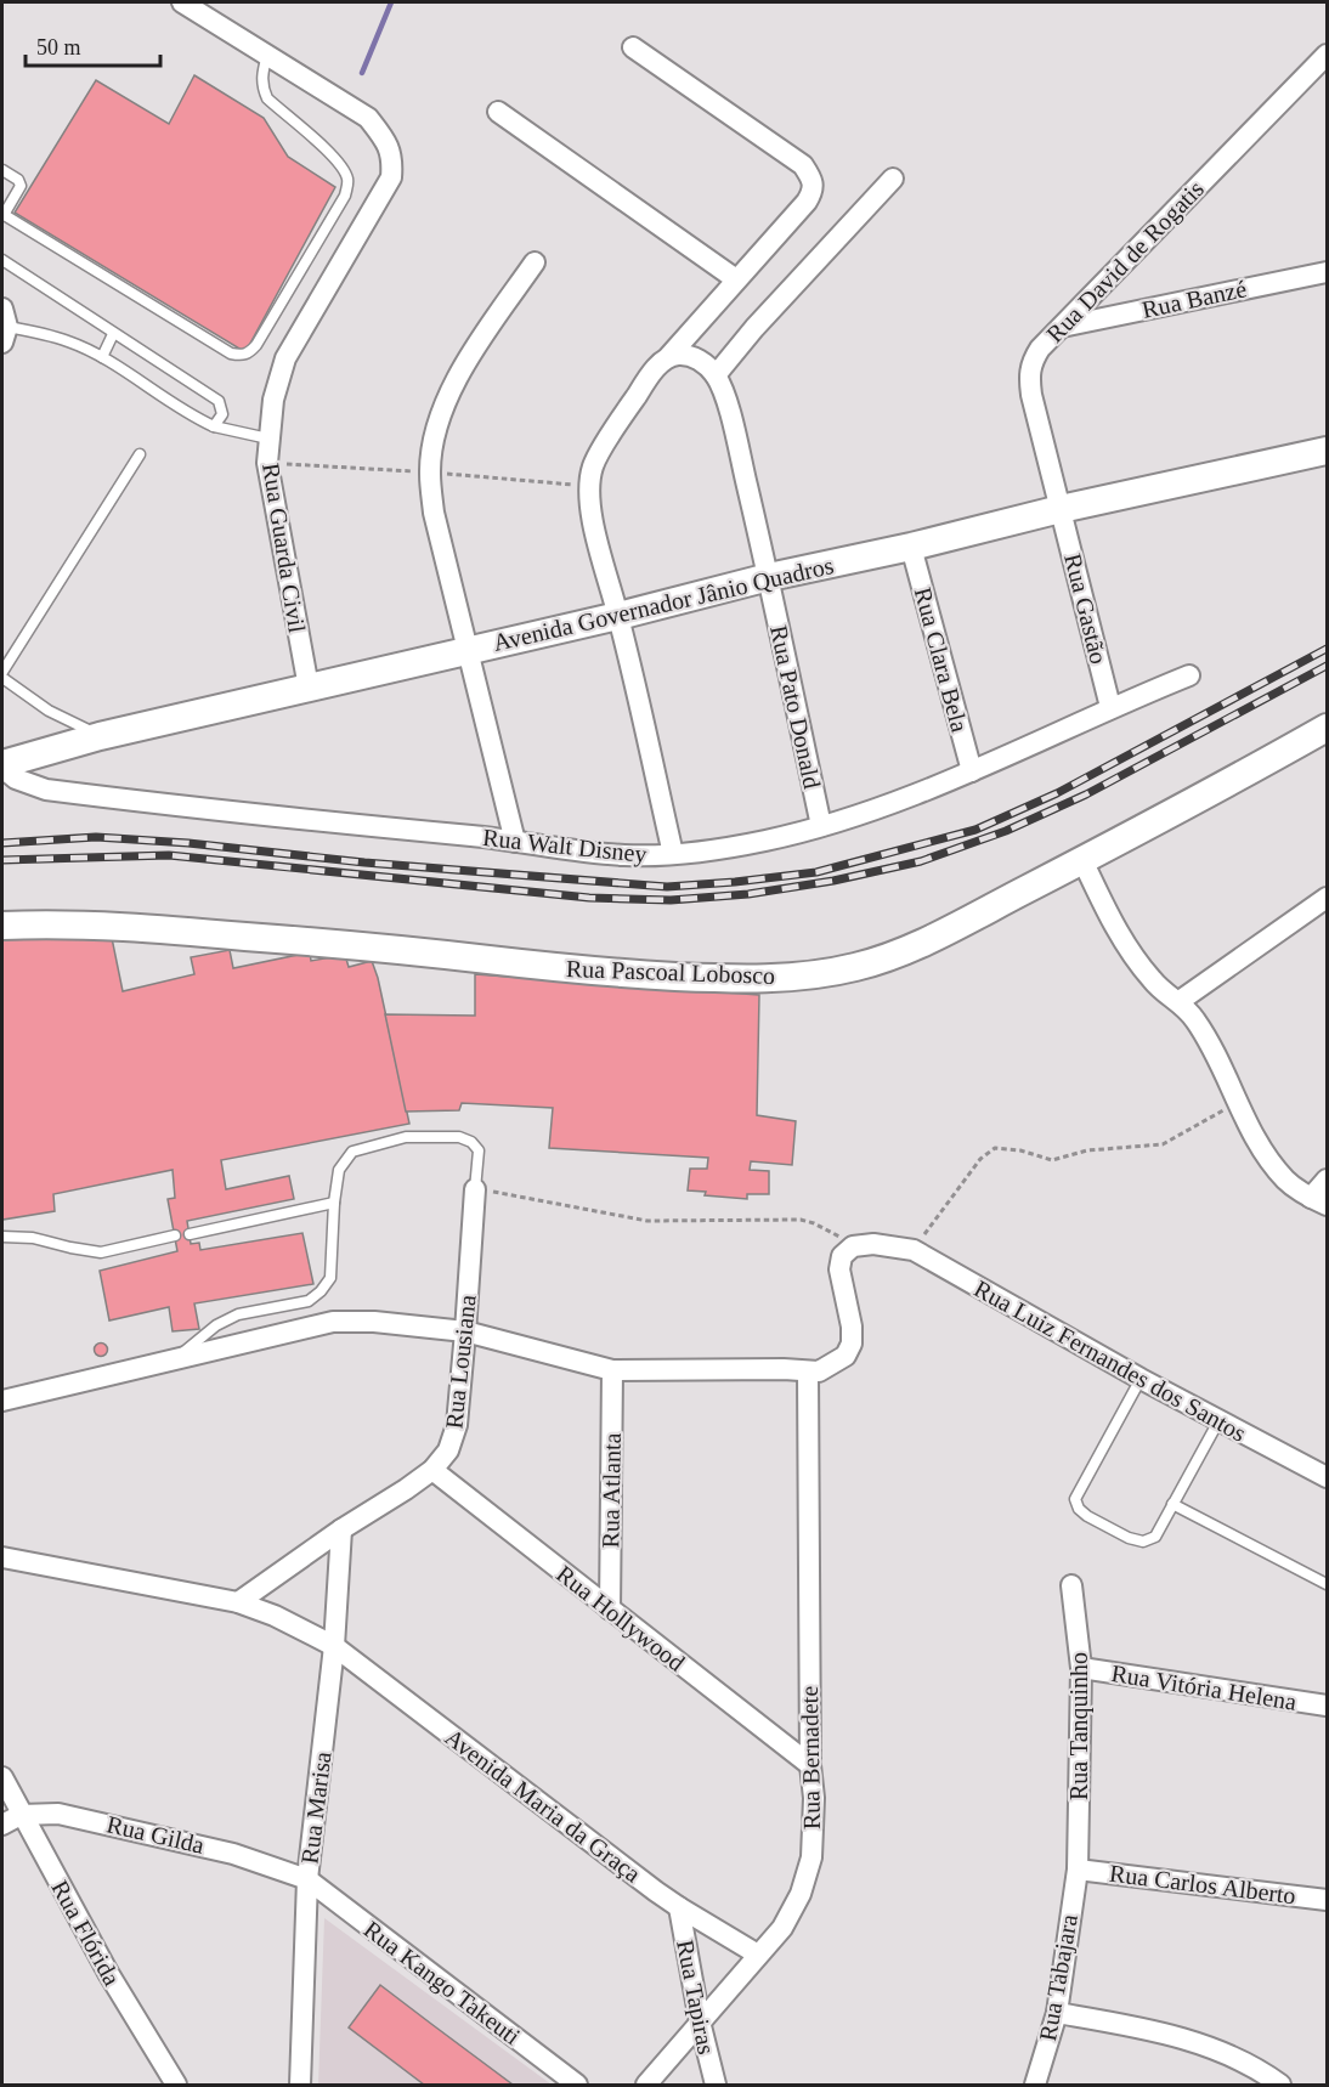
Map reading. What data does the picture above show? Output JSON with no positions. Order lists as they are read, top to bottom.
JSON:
{
  "streets": {
    "main road": ["Avenida Governador Jânio Quadros", "Rua Pascoal Lobosco"],
    "street": [
      "Rua David de Rogatis",
      "Rua Banzé",
      "Rua Guarda Civil",
      "Rua Gastão",
      "Rua Clara Bela",
      "Rua Pato Donald",
      "Rua Walt Disney",
      "Rua Luiz Fernandes dos Santos",
      "Rua Lousiana",
      "Rua Atlanta",
      "Rua Hollywood",
      "Rua Vitória Helena",
      "Rua Tanquinho",
      "Rua Bernadete",
      "Avenida Maria da Graça",
      "Rua Marisa",
      "Rua Gilda",
      "Rua Carlos Alberto",
      "Rua Flórida",
      "Rua Tabajara",
      "Rua Kango Takeuti",
      "Rua Tapiras"
    ]
  },
  "crossings": [
    ["Rua David de Rogatis", "Rua Banzé"],
    ["Rua David de Rogatis", "Avenida Governador Jânio Quadros"],
    ["Rua David de Rogatis", "Rua Gastão"],
    ["Rua Guarda Civil", "Avenida Governador Jânio Quadros"],
    ["Avenida Governador Jânio Quadros", "Rua Gastão"],
    ["Avenida Governador Jânio Quadros", "Rua Clara Bela"],
    ["Avenida Governador Jânio Quadros", "Rua Pato Donald"],
    ["Avenida Governador Jânio Quadros", "Rua Walt Disney"],
    ["Rua Gastão", "Rua Walt Disney"],
    ["Rua Clara Bela", "Rua Walt Disney"],
    ["Rua Pato Donald", "Rua Walt Disney"],
    ["Rua Lousiana", "Rua Hollywood"],
    ["Rua Lousiana", "Avenida Maria da Graça"],
    ["Rua Lousiana", "Rua Marisa"],
    ["Rua Atlanta", "Rua Hollywood"],
    ["Rua Hollywood", "Rua Bernadete"],
    ["Rua Vitória Helena", "Rua Tanquinho"],
    ["Rua Tanquinho", "Rua Carlos Alberto"],
    ["Rua Tanquinho", "Rua Tabajara"],
    ["Rua Bernadete", "Avenida Maria da Graça"],
    ["Rua Bernadete", "Rua Tapiras"],
    ["Avenida Maria da Graça", "Rua Marisa"],
    ["Avenida Maria da Graça", "Rua Tapiras"],
    ["Rua Marisa", "Rua Gilda"],
    ["Rua Marisa", "Rua Kango Takeuti"],
    ["Rua Gilda", "Rua Flórida"],
    ["Rua Gilda", "Rua Kango Takeuti"],
    ["Rua Carlos Alberto", "Rua Tabajara"]
  ],
  "scale_bar": "50 m"
}
